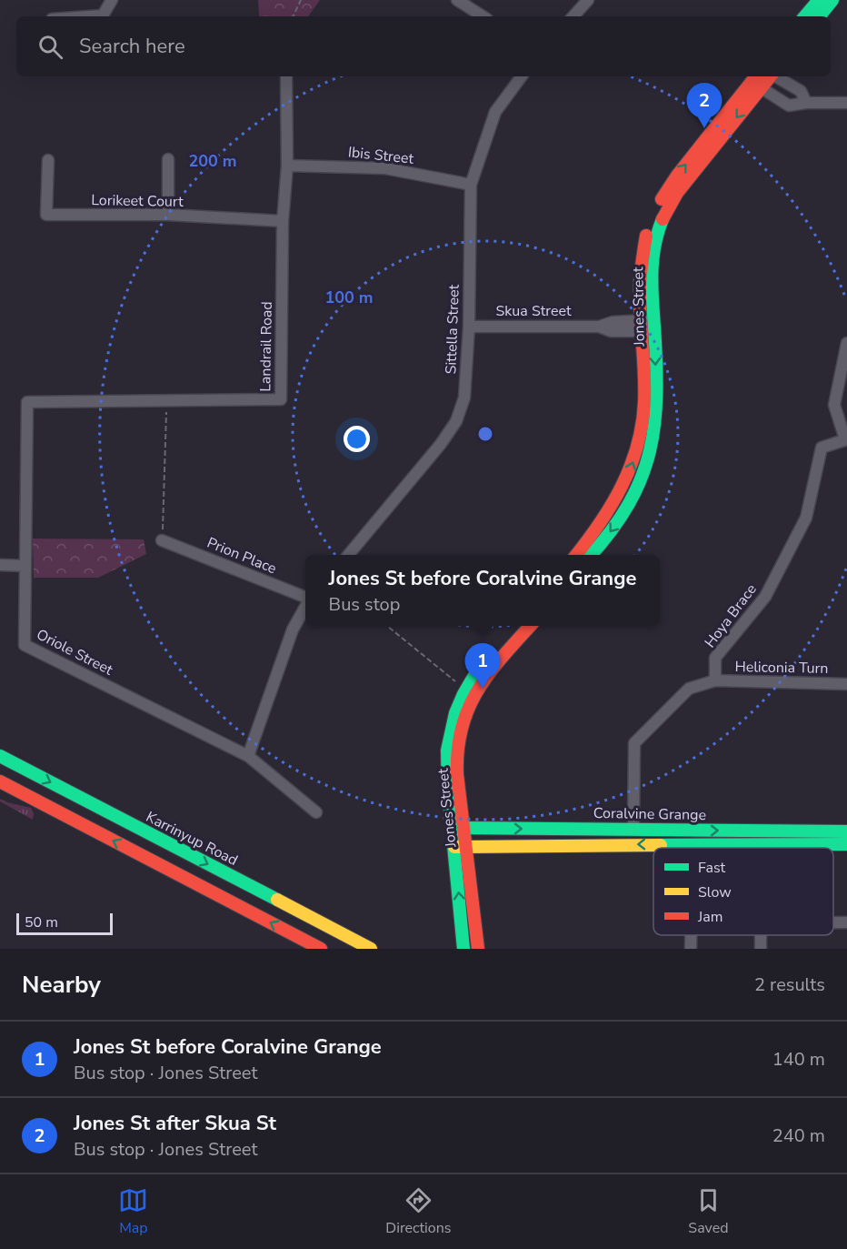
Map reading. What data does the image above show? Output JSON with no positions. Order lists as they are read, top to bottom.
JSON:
{
  "streets": {
    "main road": ["Jones Street", "Coralvine Grange", "Karrinyup Road"],
    "street": [
      "Ibis Street",
      "Lorikeet Court",
      "Skua Street",
      "Sittella Street",
      "Landrail Road",
      "Prion Place",
      "Hoya Brace",
      "Oriole Street",
      "Heliconia Turn"
    ]
  },
  "crossings": [
    ["Ibis Street", "Sittella Street"],
    ["Ibis Street", "Landrail Road"],
    ["Lorikeet Court", "Landrail Road"],
    ["Jones Street", "Skua Street"],
    ["Jones Street", "Coralvine Grange"],
    ["Skua Street", "Sittella Street"],
    ["Landrail Road", "Oriole Street"],
    ["Hoya Brace", "Heliconia Turn"]
  ],
  "legend": ["Fast", "Slow", "Jam"],
  "scale_bar": "50 m",
  "page": {
    "search": "Search here",
    "pins": ["2", "1"],
    "popup": ["Jones St before Coralvine Grange", "Bus stop"],
    "scale": "50 m",
    "heading": ["Nearby", "2 results"],
    "list": [
      {
        "mark": "1",
        "name": "Jones St before Coralvine Grange",
        "note": "Bus stop · Jones Street",
        "value": "140 m"
      },
      {
        "mark": "2",
        "name": "Jones St after Skua St",
        "note": "Bus stop · Jones Street",
        "value": "240 m"
      }
    ],
    "nav": ["Map", "Directions", "Saved"]
  },
  "rings": ["200 m", "100 m"]
}
